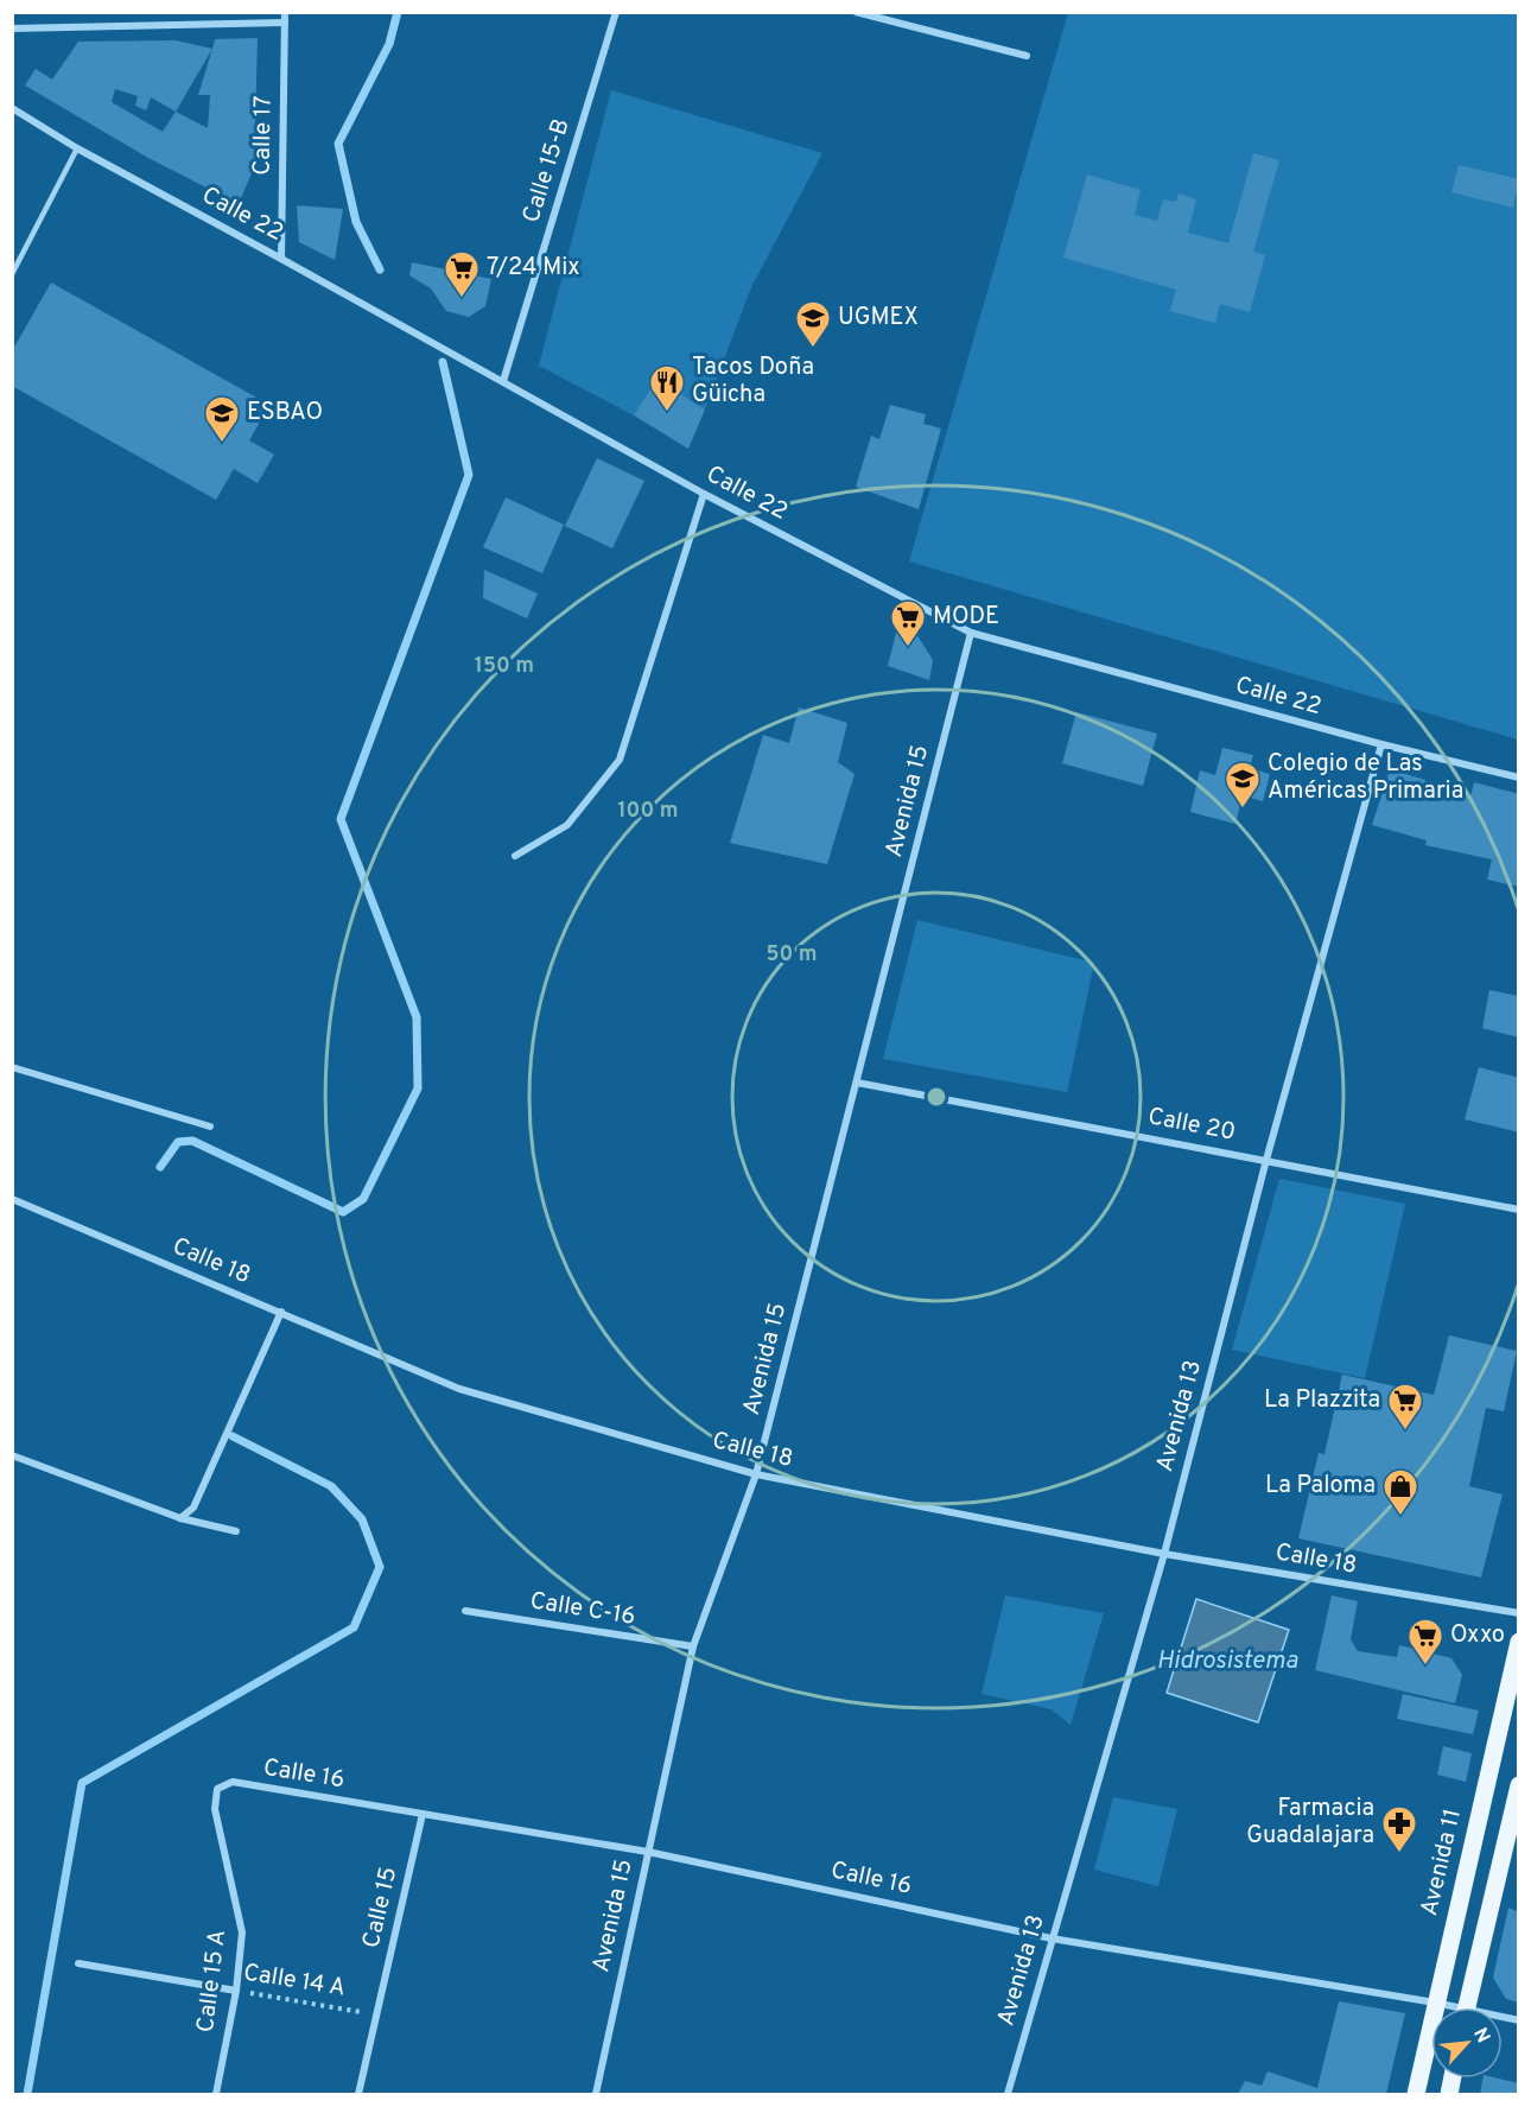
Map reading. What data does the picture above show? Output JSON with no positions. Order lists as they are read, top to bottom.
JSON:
{
  "streets": {
    "main road": ["Avenida 11"],
    "street": [
      "Calle 17",
      "Calle 15-B",
      "Calle 22",
      "Avenida 15",
      "Calle 20",
      "Calle 18",
      "Avenida 13",
      "Calle C-16",
      "Calle 16",
      "Calle 15",
      "Calle 15 A",
      "Calle 14 A"
    ]
  },
  "crossings": [
    ["Calle 17", "Calle 22"],
    ["Calle 15-B", "Calle 22"],
    ["Calle 22", "Avenida 15"],
    ["Calle 22", "Avenida 13"],
    ["Avenida 15", "Calle 20"],
    ["Avenida 15", "Calle 18"],
    ["Avenida 15", "Calle C-16"],
    ["Avenida 15", "Calle 16"],
    ["Calle 20", "Avenida 13"],
    ["Calle 18", "Avenida 13"],
    ["Avenida 13", "Calle 16"],
    ["Calle 16", "Avenida 11"],
    ["Calle 16", "Calle 15"],
    ["Calle 16", "Calle 15 A"],
    ["Calle 15", "Calle 14 A"],
    ["Calle 15 A", "Calle 14 A"]
  ],
  "water": ["Hidrosistema"],
  "places": {
    "supermarket": [
      "7/24 Mix",
      "MODE",
      "La Plazzita",
      "Oxxo"
    ],
    "school or university": ["UGMEX", "ESBAO", "Colegio de Las Américas Primaria"],
    "restaurant": ["Tacos Doña Güicha"],
    "shop": ["La Paloma"],
    "pharmacy": ["Farmacia Guadalajara"]
  },
  "north": "top right",
  "rings": ["150 m", "100 m", "50 m"]
}
